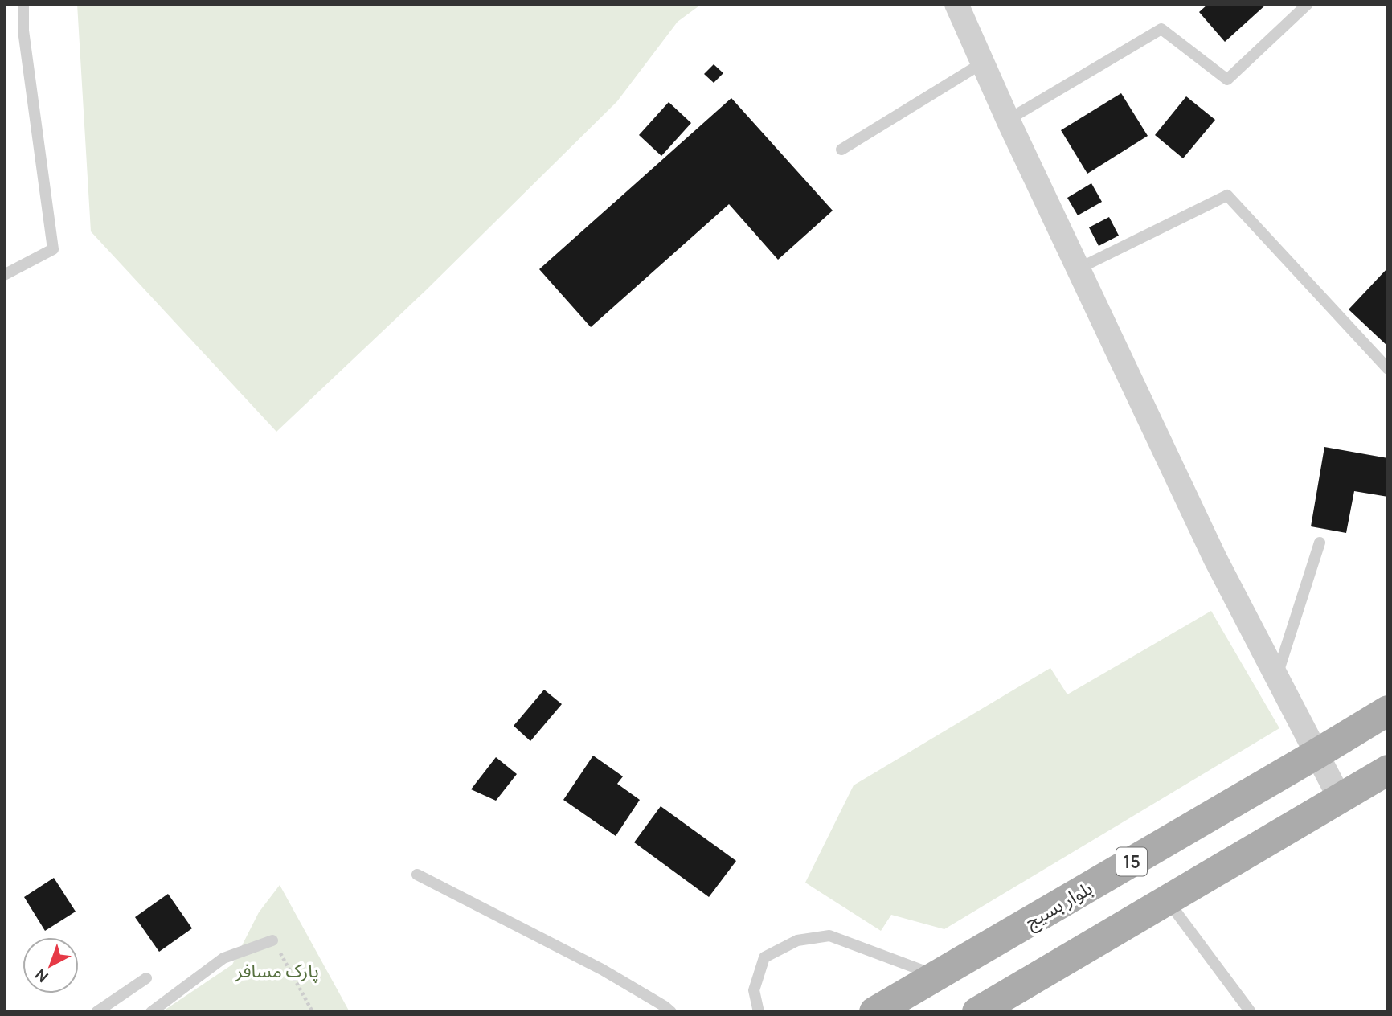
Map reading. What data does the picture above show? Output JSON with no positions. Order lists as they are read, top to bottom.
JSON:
{
  "streets": {
    "main road": ["15", "بلوار بسیج"]
  },
  "parks": ["پارک مسافر"],
  "north": "bottom left"
}
